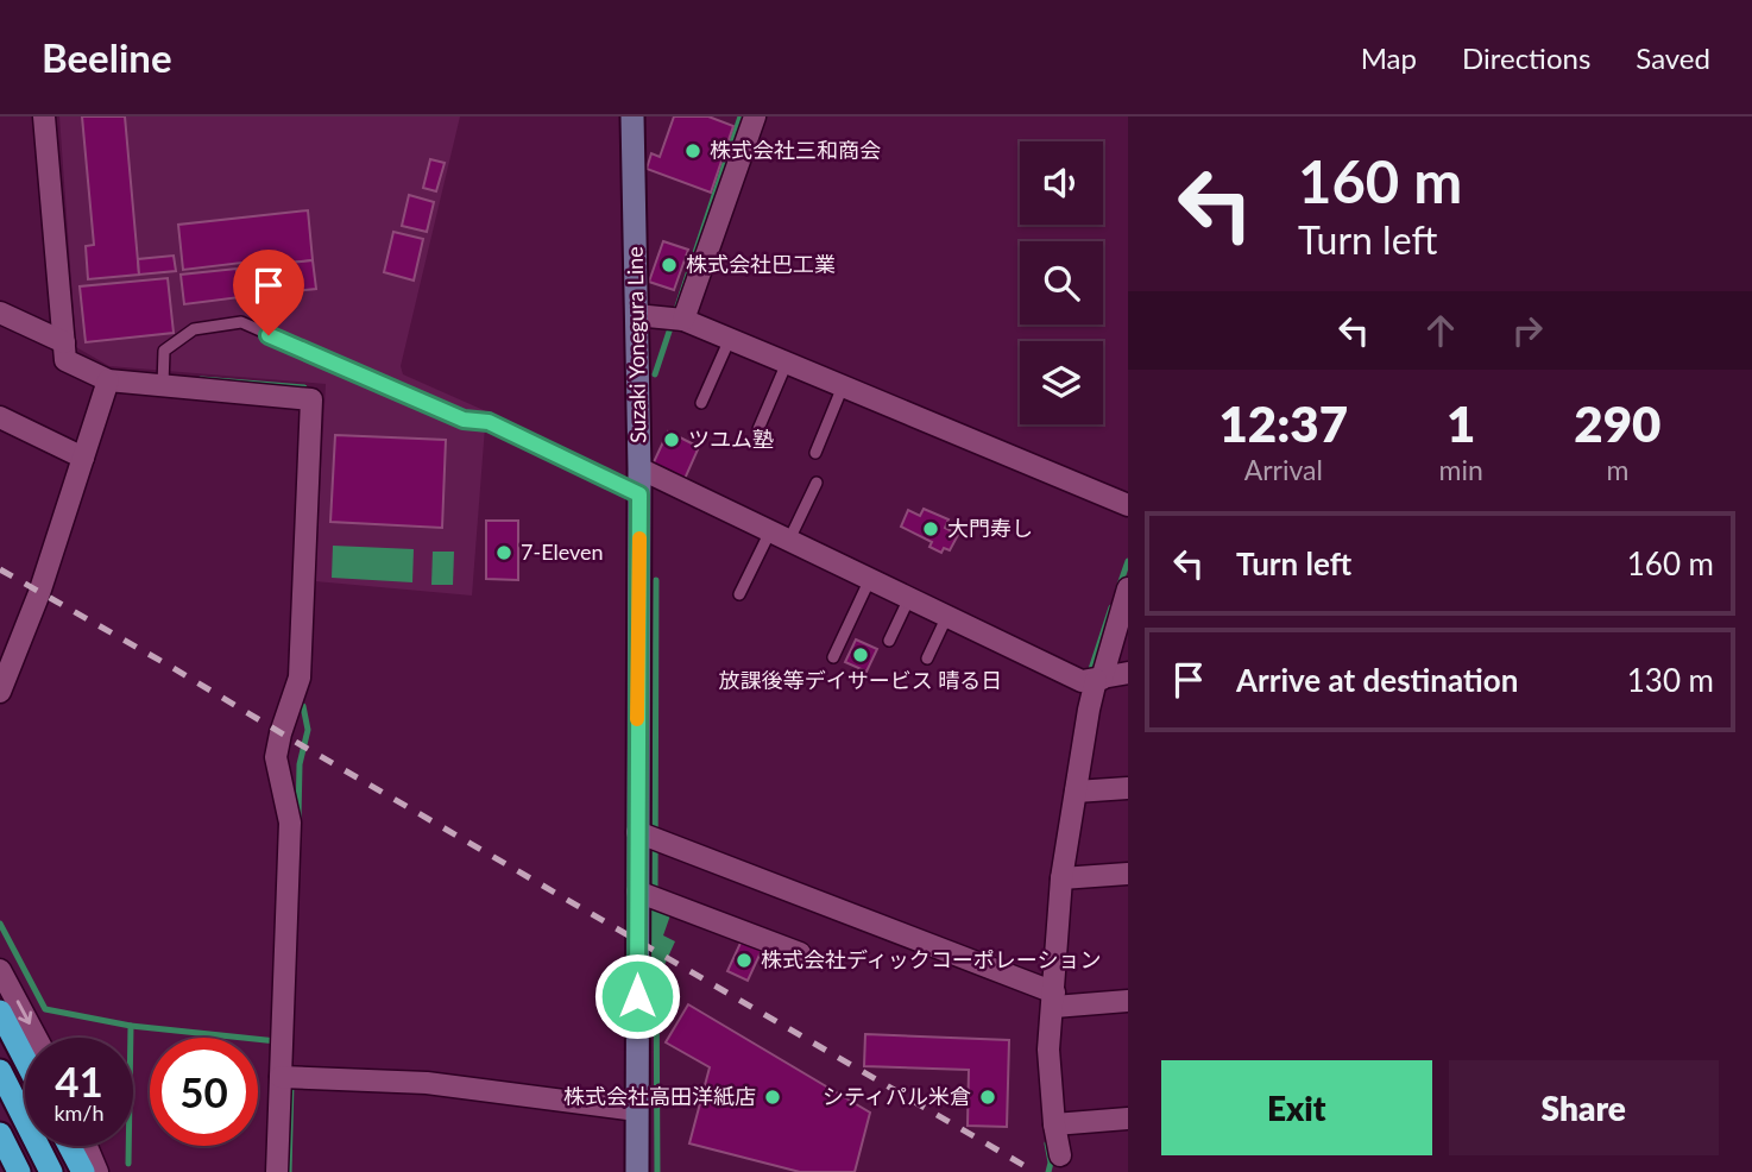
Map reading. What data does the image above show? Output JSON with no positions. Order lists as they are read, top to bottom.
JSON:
{
  "streets": {
    "main road": ["Suzaki Yonegura Line"]
  },
  "places": [
    "株式会社三和商会",
    "株式会社巴工業",
    "ツユム塾",
    "大門寿し",
    "7-Eleven",
    "放課後等デイサービス 晴る日",
    "株式会社ディックコーポレーション",
    "株式会社高田洋紙店",
    "シティパル米倉"
  ],
  "page": {
    "header": "Beeline",
    "nav": ["Map", "Directions", "Saved"],
    "turn": ["160 m", "Turn left"],
    "eta": [
      "12:37",
      "Arrival",
      "1",
      "min",
      "290",
      "m"
    ],
    "list": [
      {
        "name": "Turn left",
        "value": "160 m"
      },
      {
        "name": "Arrive at destination",
        "value": "130 m"
      }
    ],
    "speed": "41 km/h",
    "limit": "50",
    "buttons": ["Exit", "Share"]
  }
}
